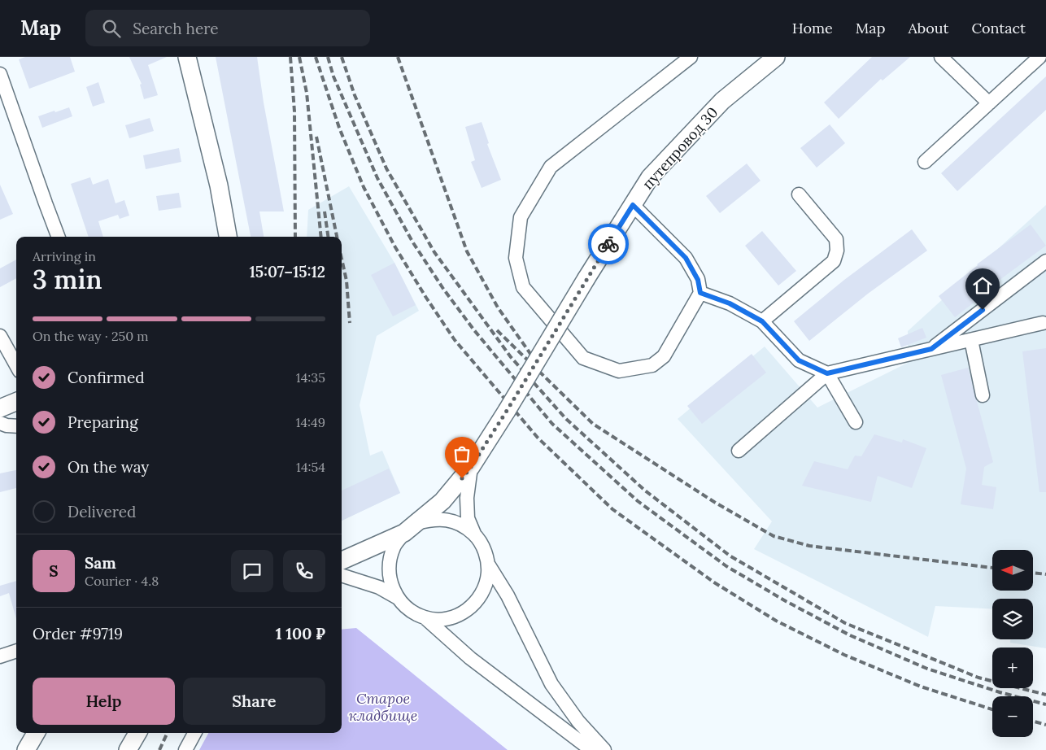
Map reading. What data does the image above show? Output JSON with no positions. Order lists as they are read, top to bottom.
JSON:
{
  "streets": {
    "main road": ["путепровод 30"]
  },
  "parks": ["Старое кладбище"],
  "north": "left",
  "page": {
    "header": "Map",
    "search": "Search here",
    "nav": [
      "Home",
      "Map",
      "About",
      "Contact"
    ],
    "heading": ["3 min", "Arriving in", "15:07–15:12"],
    "panel": [
      "Sam",
      "Courier · 4.8",
      "Order #9719",
      "1 100 ₽"
    ],
    "bar": "On the way · 250 m",
    "list": [
      ["Confirmed", "14:35"],
      ["Preparing", "14:49"],
      ["On the way", "14:54"],
      "Delivered"
    ],
    "map_buttons": ["+", "−"],
    "round": "S",
    "buttons": ["Help", "Share"]
  }
}
